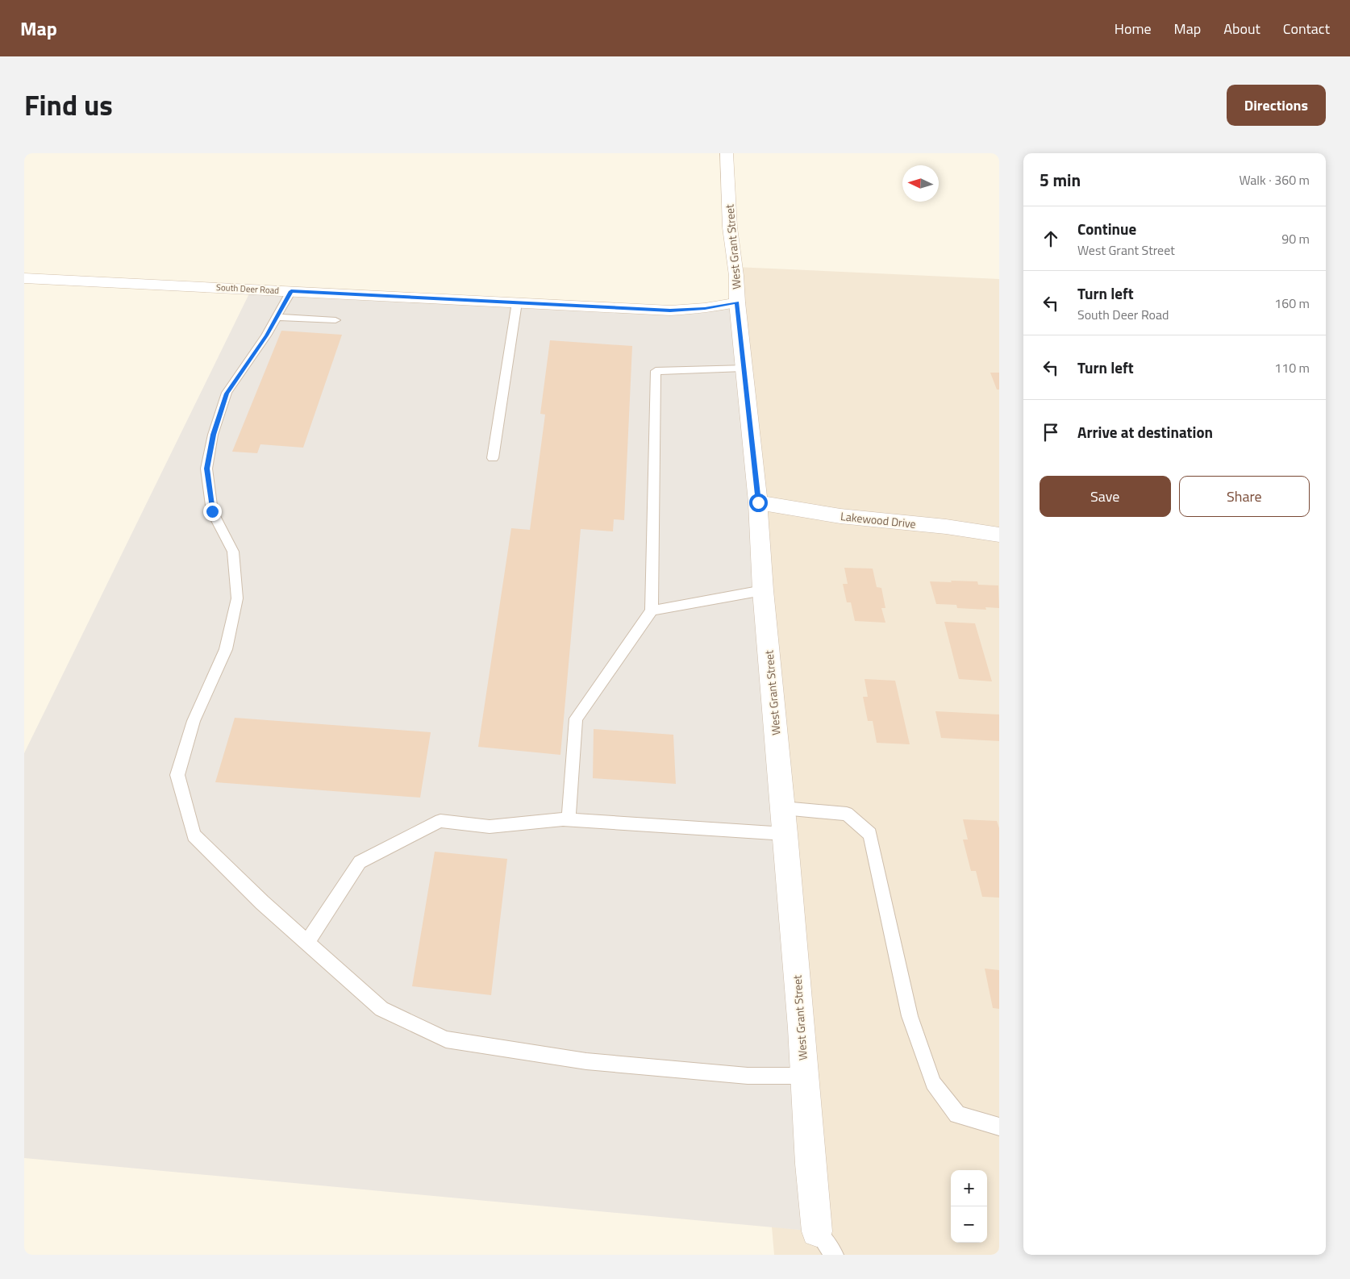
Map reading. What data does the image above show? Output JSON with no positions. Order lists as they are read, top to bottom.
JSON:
{
  "streets": {
    "main road": ["West Grant Street", "South Deer Road", "Lakewood Drive"]
  },
  "crossings": [
    ["West Grant Street", "South Deer Road"],
    ["West Grant Street", "Lakewood Drive"]
  ],
  "north": "left",
  "page": {
    "header": "Map",
    "nav": [
      "Home",
      "Map",
      "About",
      "Contact"
    ],
    "title": "Find us",
    "buttons": [
      "Directions",
      ["Save", "Share"]
    ],
    "heading": ["5 min", "Walk · 360 m"],
    "list": [
      ["Continue", "West Grant Street", "90 m"],
      ["Turn left", "South Deer Road", "160 m"],
      ["Turn left", "110 m"],
      "Arrive at destination"
    ],
    "map_buttons": ["+", "−"]
  }
}
